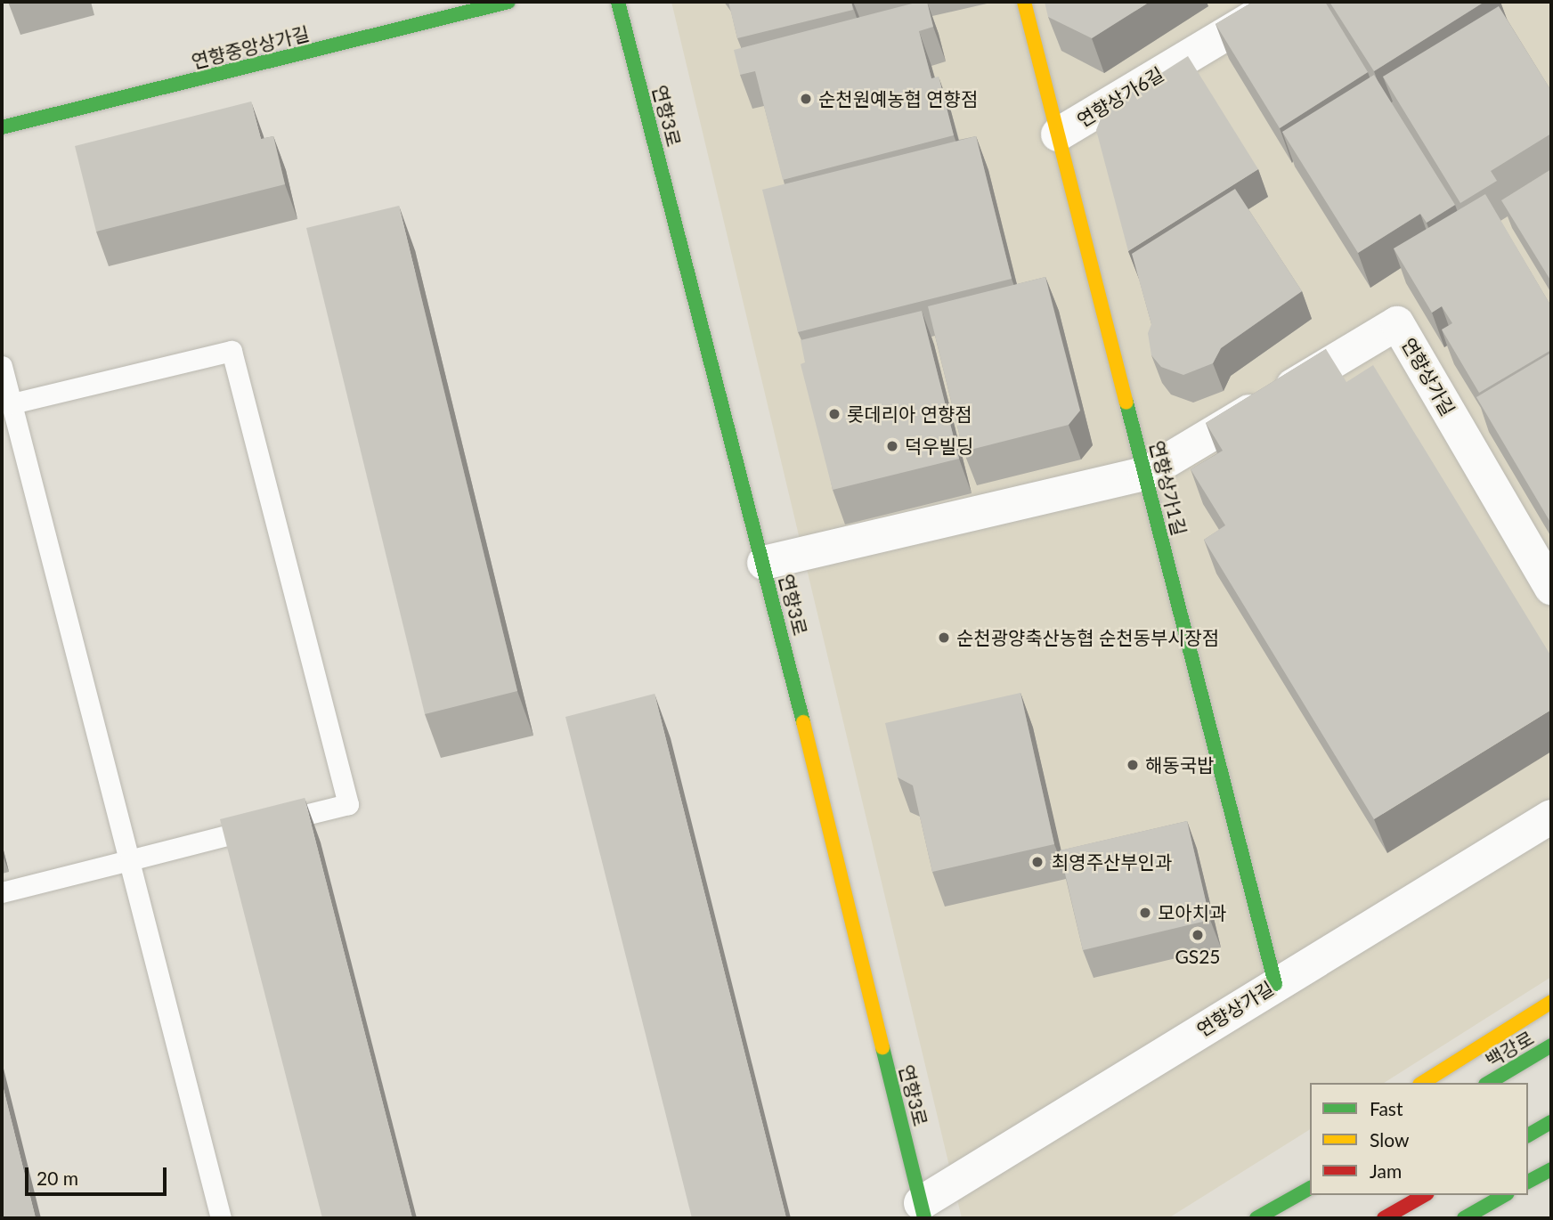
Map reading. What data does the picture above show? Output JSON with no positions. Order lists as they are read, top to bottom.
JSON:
{
  "streets": {
    "street": [
      "연향중앙상가길",
      "연향상가6길",
      "연향3로",
      "연향상가길",
      "연향상가1길",
      "백강로"
    ]
  },
  "crossings": [
    ["연향상가6길", "연향상가1길"],
    ["연향3로", "연향상가길"],
    ["연향상가길", "연향상가1길"]
  ],
  "places": [
    "순천원예농협 연향점",
    "롯데리아 연향점",
    "덕우빌딩",
    "순천광양축산농협 순천동부시장점",
    "해동국밥",
    "최영주산부인과",
    "모아치과",
    "GS25"
  ],
  "legend": ["Fast", "Slow", "Jam"],
  "scale_bar": "20 m"
}
